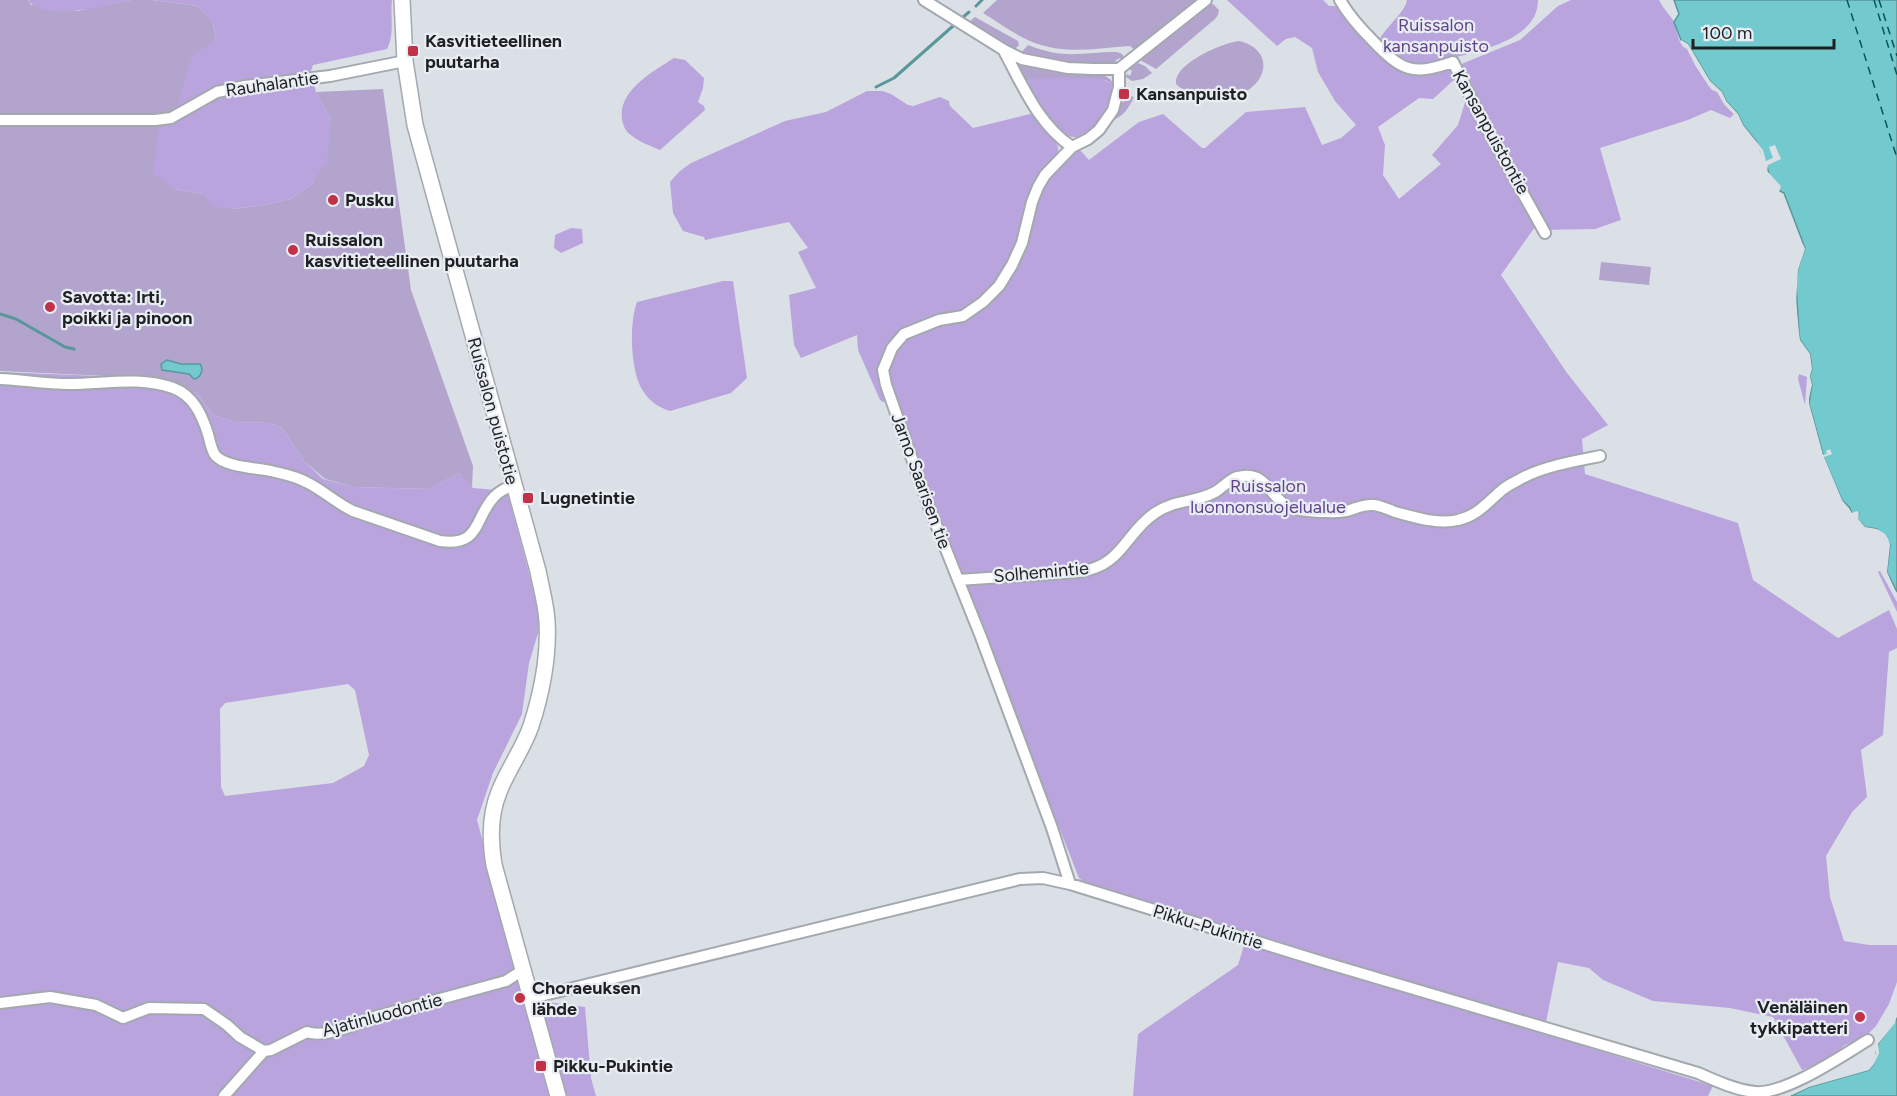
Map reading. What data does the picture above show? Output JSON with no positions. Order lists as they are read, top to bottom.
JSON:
{
  "streets": {
    "street": [
      "Rauhalantie",
      "Kansanpuistontie",
      "Ruissalon puistotie",
      "Jarno Saarisen tie",
      "Solhemintie",
      "Pikku-Pukintie",
      "Ajatinluodontie"
    ]
  },
  "crossings": [
    ["Rauhalantie", "Ruissalon puistotie"],
    ["Ruissalon puistotie", "Pikku-Pukintie"],
    ["Ruissalon puistotie", "Ajatinluodontie"],
    ["Jarno Saarisen tie", "Solhemintie"],
    ["Jarno Saarisen tie", "Pikku-Pukintie"]
  ],
  "parks": ["Ruissalon kansanpuisto", "Ruissalon luonnonsuojelualue"],
  "places": {
    "transit": [
      "Kasvitieteellinen puutarha",
      "Kansanpuisto",
      "Lugnetintie",
      "Pikku-Pukintie"
    ],
    "other": [
      "Pusku",
      "Ruissalon kasvitieteellinen puutarha",
      "Savotta: Irti, poikki ja pinoon",
      "Choraeuksen lähde",
      "Venäläinen tykkipatteri"
    ]
  },
  "scale_bar": "100 m"
}
